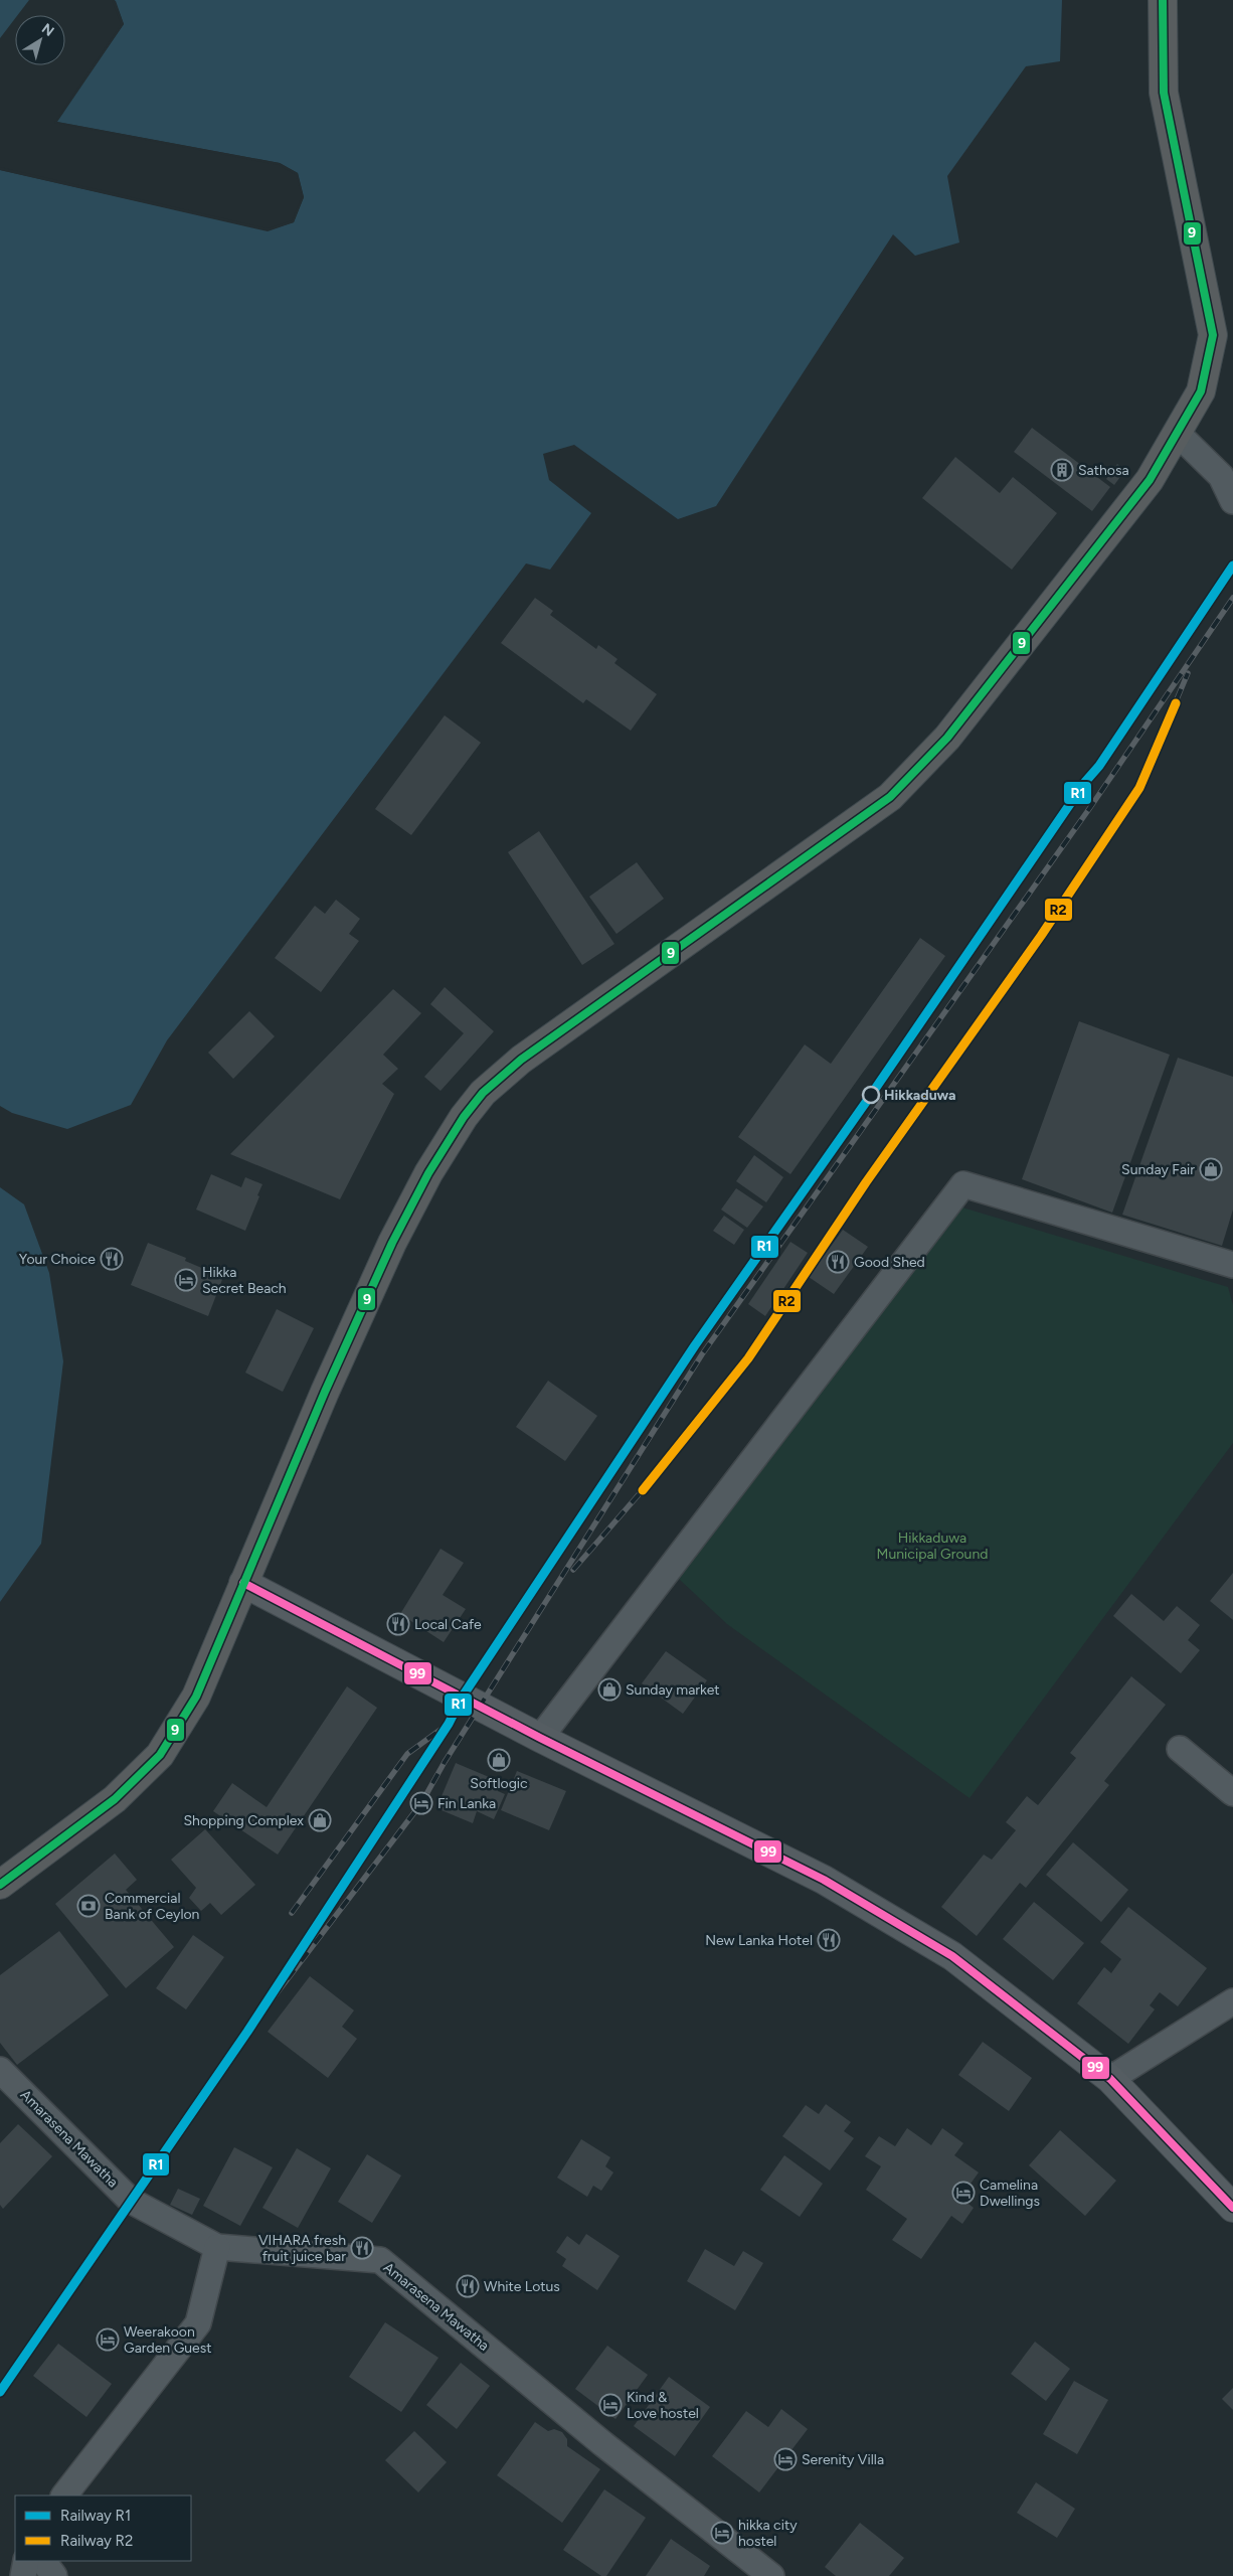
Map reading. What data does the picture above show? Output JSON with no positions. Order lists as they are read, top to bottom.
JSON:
{
  "streets": {
    "street": ["Amarasena Mawatha"]
  },
  "parks": ["Hikkaduwa Municipal Ground"],
  "places": {
    "building": ["Sathosa"],
    "other": ["Hikkaduwa"],
    "shop": [
      "Sunday Fair",
      "Sunday market",
      "Softlogic",
      "Shopping Complex"
    ],
    "restaurant": [
      "Your Choice",
      "Good Shed",
      "Local Cafe",
      "New Lanka Hotel",
      "VIHARA fresh fruit juice bar",
      "White Lotus"
    ],
    "hotel": [
      "Hikka Secret Beach",
      "Fin Lanka",
      "Camelina Dwellings",
      "Weerakoon Garden Guest",
      "Kind & Love hostel",
      "Serenity Villa",
      "hikka city hostel"
    ],
    "bank": ["Commercial Bank of Ceylon"]
  },
  "lines": [
    "transit line 9",
    "rail line R1",
    "rail line R2",
    "transit line 99"
  ],
  "legend": ["Railway R1", "Railway R2"],
  "north": "top right"
}
